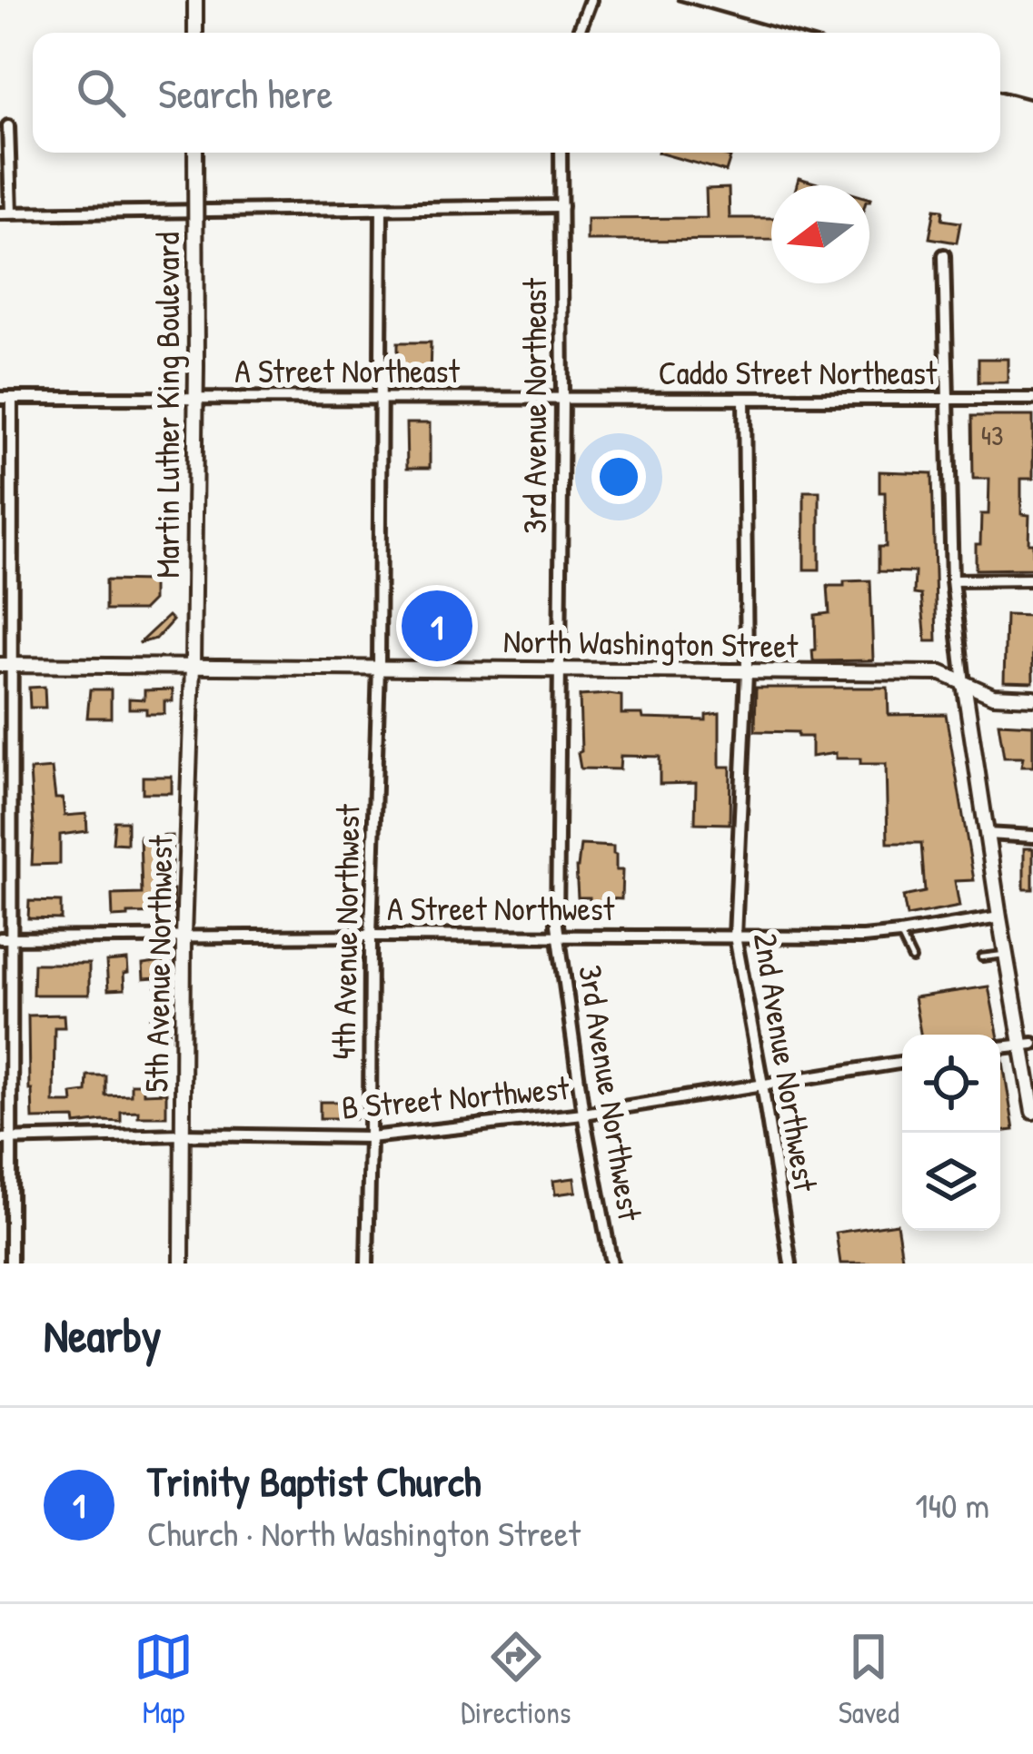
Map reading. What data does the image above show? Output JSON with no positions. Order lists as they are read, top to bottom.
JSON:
{
  "streets": {
    "main road": ["Martin Luther King Boulevard", "North Washington Street", "5th Avenue Northwest"],
    "street": [
      "A Street Northeast",
      "Caddo Street Northeast",
      "3rd Avenue Northeast",
      "A Street Northwest",
      "4th Avenue Northwest",
      "2nd Avenue Northwest",
      "3rd Avenue Northwest",
      "B Street Northwest"
    ]
  },
  "crossings": [
    ["A Street Northeast", "Caddo Street Northeast"],
    ["A Street Northeast", "Martin Luther King Boulevard"],
    ["A Street Northeast", "3rd Avenue Northeast"],
    ["A Street Northeast", "4th Avenue Northwest"],
    ["Caddo Street Northeast", "3rd Avenue Northeast"],
    ["Caddo Street Northeast", "2nd Avenue Northwest"],
    ["Martin Luther King Boulevard", "North Washington Street"],
    ["Martin Luther King Boulevard", "5th Avenue Northwest"],
    ["3rd Avenue Northeast", "North Washington Street"],
    ["3rd Avenue Northeast", "3rd Avenue Northwest"],
    ["North Washington Street", "4th Avenue Northwest"],
    ["North Washington Street", "5th Avenue Northwest"],
    ["North Washington Street", "2nd Avenue Northwest"],
    ["North Washington Street", "3rd Avenue Northwest"],
    ["A Street Northwest", "4th Avenue Northwest"],
    ["A Street Northwest", "5th Avenue Northwest"],
    ["A Street Northwest", "2nd Avenue Northwest"],
    ["A Street Northwest", "3rd Avenue Northwest"],
    ["4th Avenue Northwest", "B Street Northwest"],
    ["5th Avenue Northwest", "B Street Northwest"],
    ["2nd Avenue Northwest", "B Street Northwest"],
    ["3rd Avenue Northwest", "B Street Northwest"]
  ],
  "house_numbers": ["43"],
  "north": "left",
  "page": {
    "search": "Search here",
    "pins": "1",
    "heading": "Nearby",
    "list": [
      {
        "mark": "1",
        "name": "Trinity Baptist Church",
        "note": "Church · North Washington Street",
        "value": "140 m"
      }
    ],
    "nav": ["Map", "Directions", "Saved"]
  }
}
